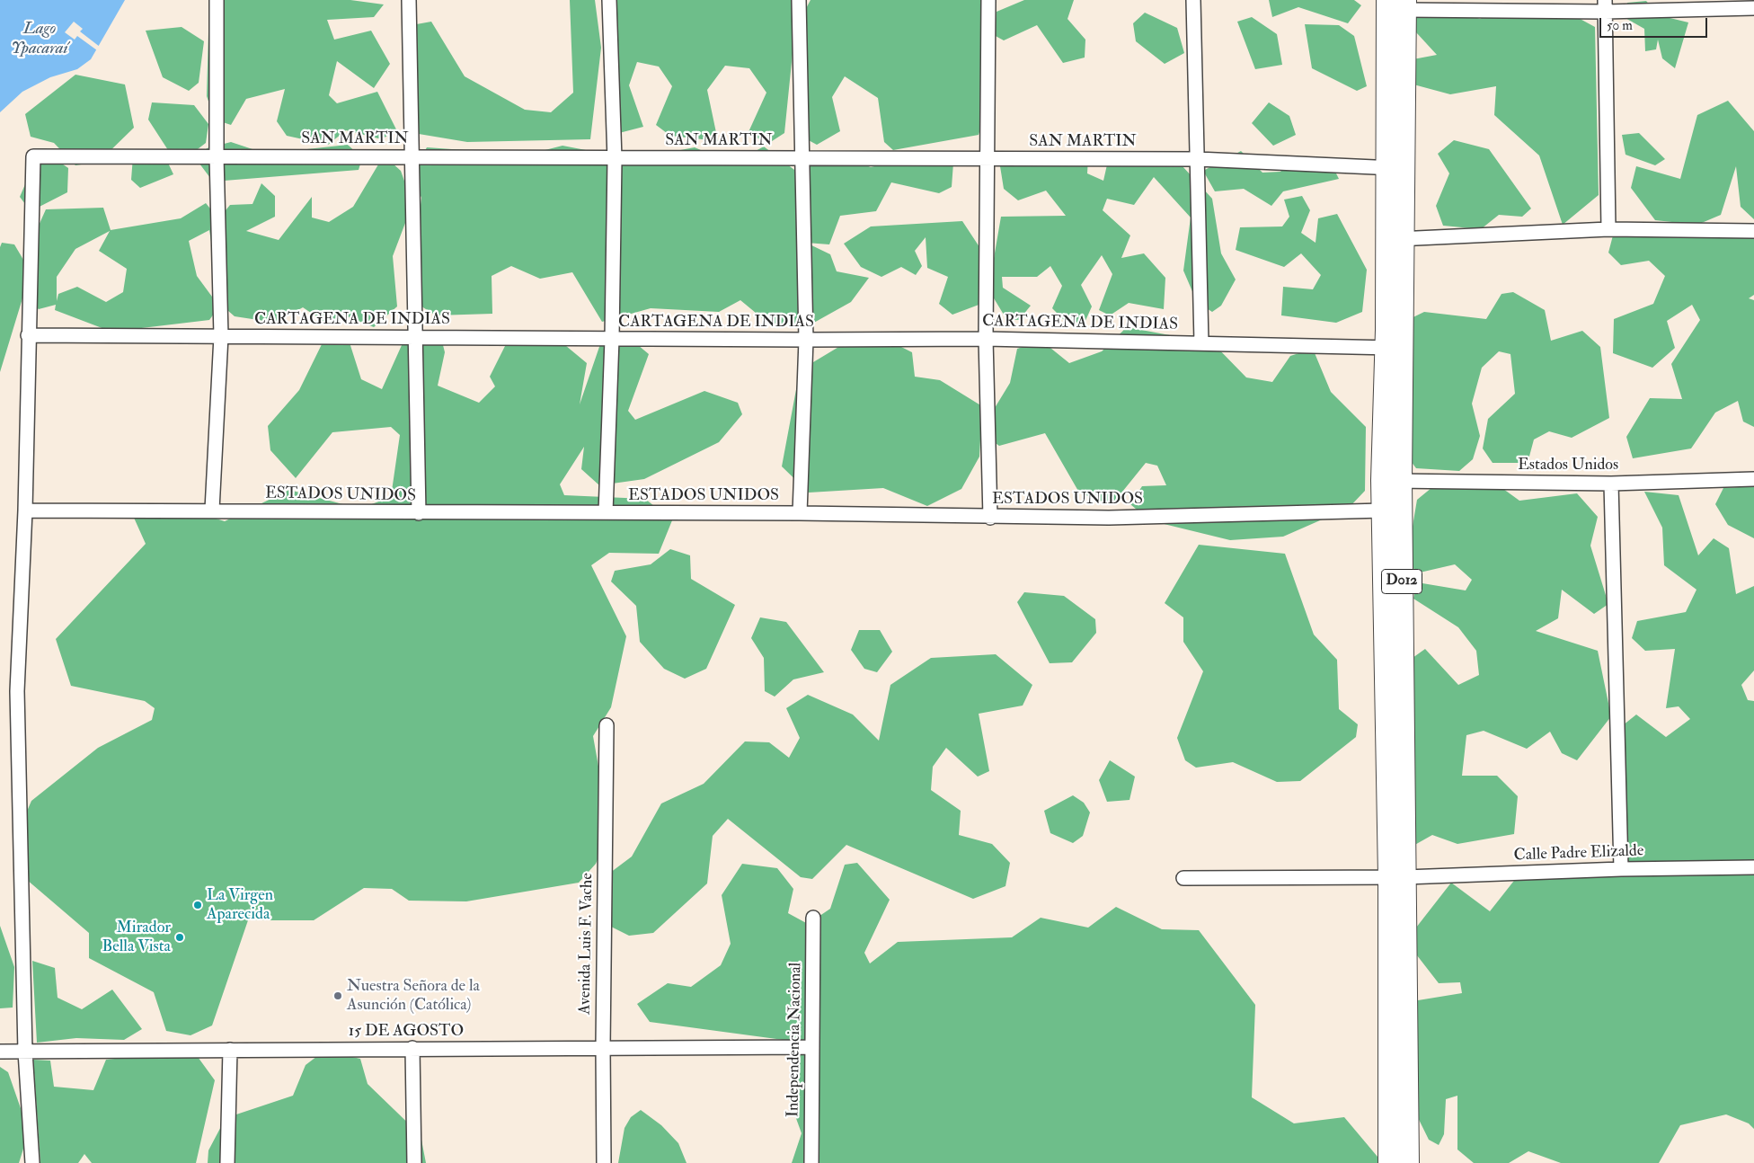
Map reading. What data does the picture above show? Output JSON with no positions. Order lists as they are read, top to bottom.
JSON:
{
  "streets": {
    "main road": ["D012"],
    "street": [
      "SAN MARTIN",
      "CARTAGENA DE INDIAS",
      "Estados Unidos",
      "ESTADOS UNIDOS",
      "Calle Padre Elizalde",
      "Avenida Luis F. Vache",
      "15 DE AGOSTO",
      "Independencia Nacional"
    ]
  },
  "crossings": [
    ["SAN MARTIN", "CARTAGENA DE INDIAS"],
    ["SAN MARTIN", "D012"],
    ["CARTAGENA DE INDIAS", "D012"],
    ["Estados Unidos", "D012"],
    ["ESTADOS UNIDOS", "D012"],
    ["D012", "Calle Padre Elizalde"],
    ["Avenida Luis F. Vache", "15 DE AGOSTO"],
    ["15 DE AGOSTO", "Independencia Nacional"]
  ],
  "water": ["Lago Ypacaraí"],
  "places": ["La Virgen Aparecida", "Mirador Bella Vista", "Nuestra Señora de la Asunción (Católica)"],
  "scale_bar": "50 m"
}
